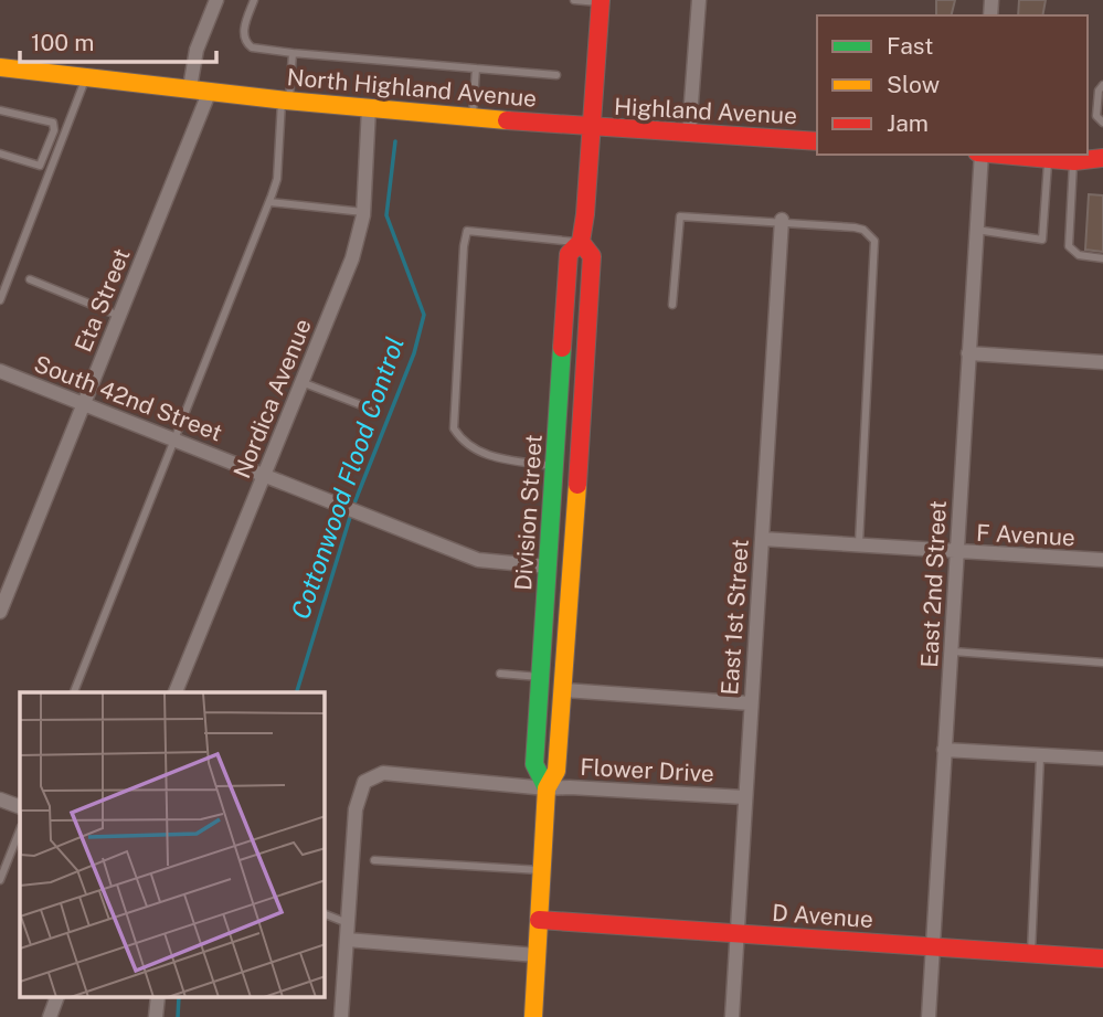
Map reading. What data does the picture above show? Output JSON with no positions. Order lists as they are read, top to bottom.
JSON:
{
  "streets": {
    "main road": [
      "North Highland Avenue",
      "Highland Avenue",
      "Division Street",
      "D Avenue"
    ],
    "street": [
      "Eta Street",
      "South 42nd Street",
      "Nordica Avenue",
      "F Avenue",
      "East 2nd Street",
      "East 1st Street",
      "Flower Drive"
    ]
  },
  "crossings": [
    ["North Highland Avenue", "Highland Avenue"],
    ["North Highland Avenue", "Eta Street"],
    ["North Highland Avenue", "Nordica Avenue"],
    ["North Highland Avenue", "Division Street"],
    ["Highland Avenue", "Division Street"],
    ["Eta Street", "South 42nd Street"],
    ["South 42nd Street", "Nordica Avenue"],
    ["South 42nd Street", "Division Street"],
    ["Division Street", "Flower Drive"],
    ["Division Street", "D Avenue"],
    ["F Avenue", "East 2nd Street"],
    ["F Avenue", "East 1st Street"],
    ["East 2nd Street", "D Avenue"],
    ["East 1st Street", "Flower Drive"],
    ["East 1st Street", "D Avenue"]
  ],
  "water": ["Cottonwood Flood Control"],
  "legend": ["Fast", "Slow", "Jam"],
  "scale_bar": "100 m"
}
